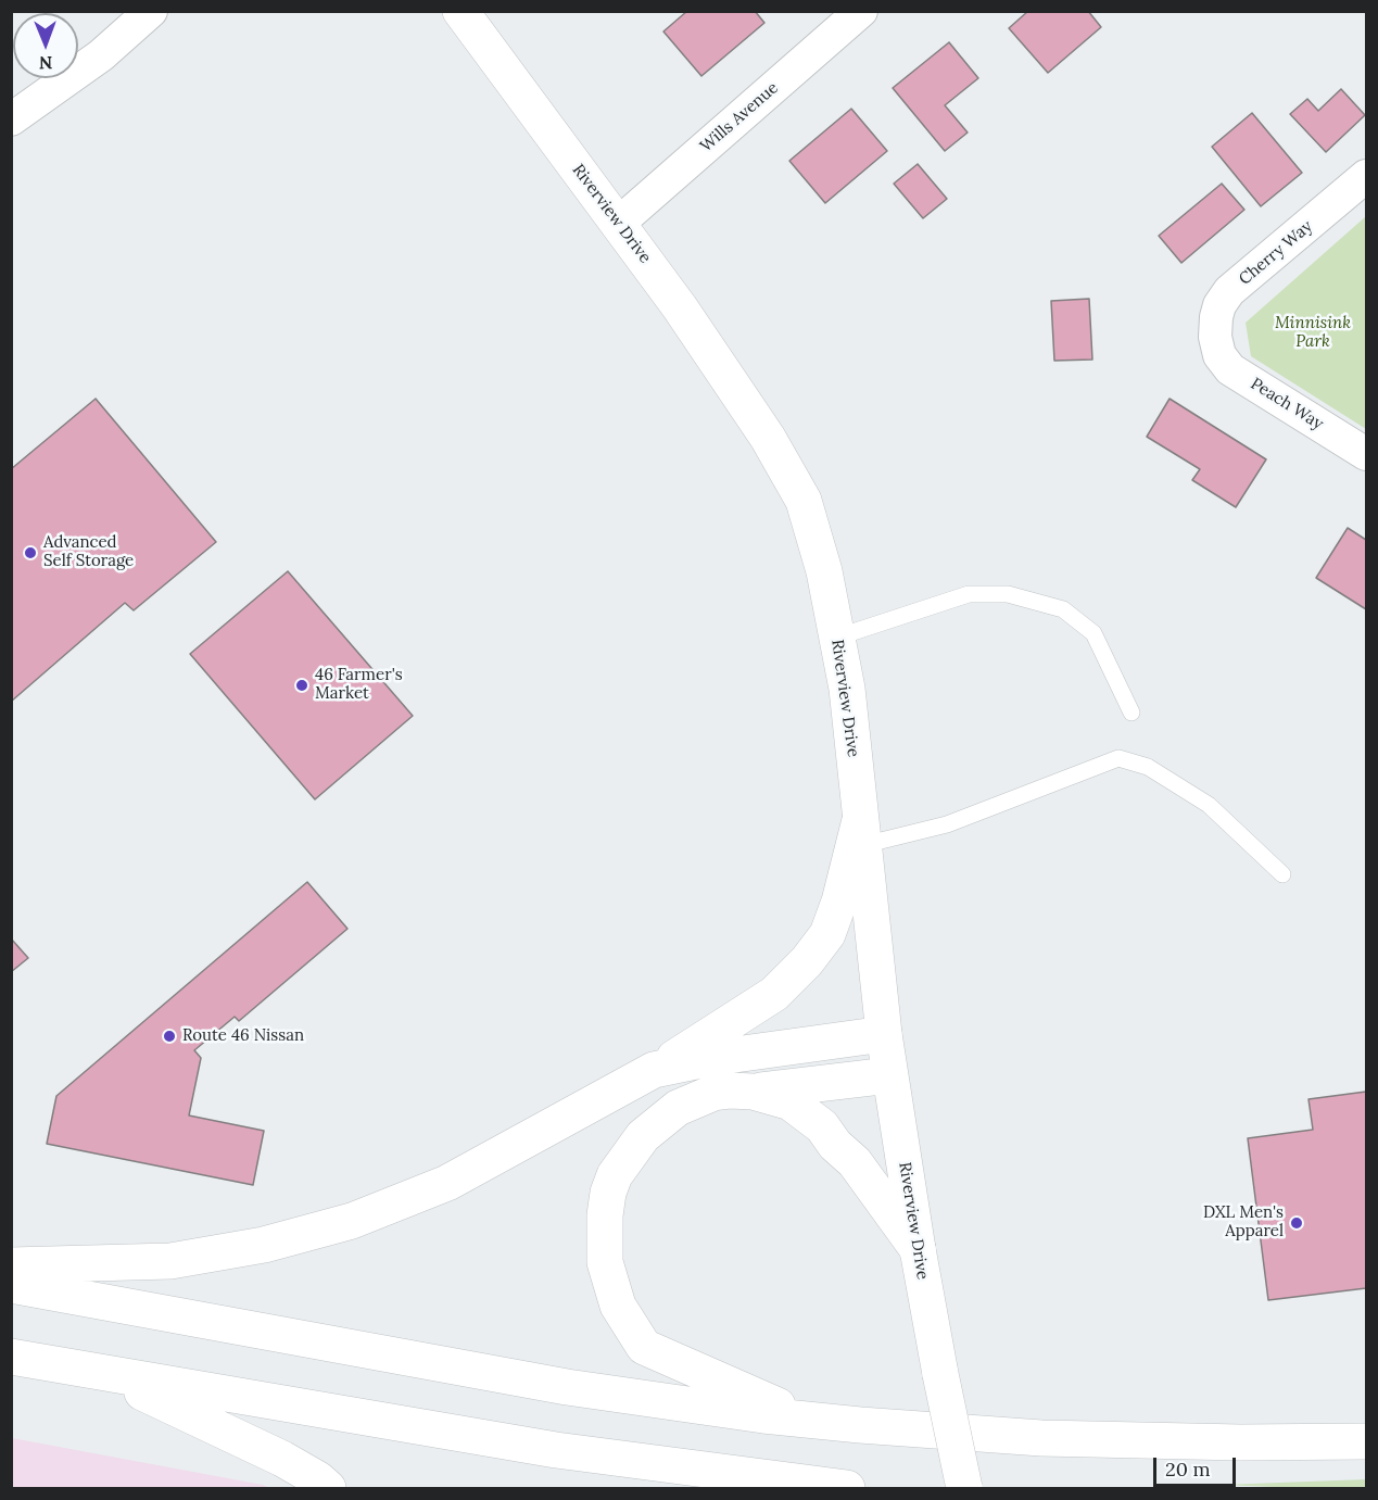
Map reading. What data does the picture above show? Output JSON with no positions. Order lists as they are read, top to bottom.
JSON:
{
  "streets": {
    "main road": ["Riverview Drive"],
    "street": ["Wills Avenue", "Cherry Way", "Peach Way"]
  },
  "crossings": [
    ["Wills Avenue", "Riverview Drive"],
    ["Cherry Way", "Peach Way"]
  ],
  "parks": ["Minnisink Park"],
  "places": [
    "Advanced Self Storage",
    "46 Farmer's Market",
    "Route 46 Nissan",
    "DXL Men's Apparel"
  ],
  "scale_bar": "20 m",
  "north": "bottom"
}
